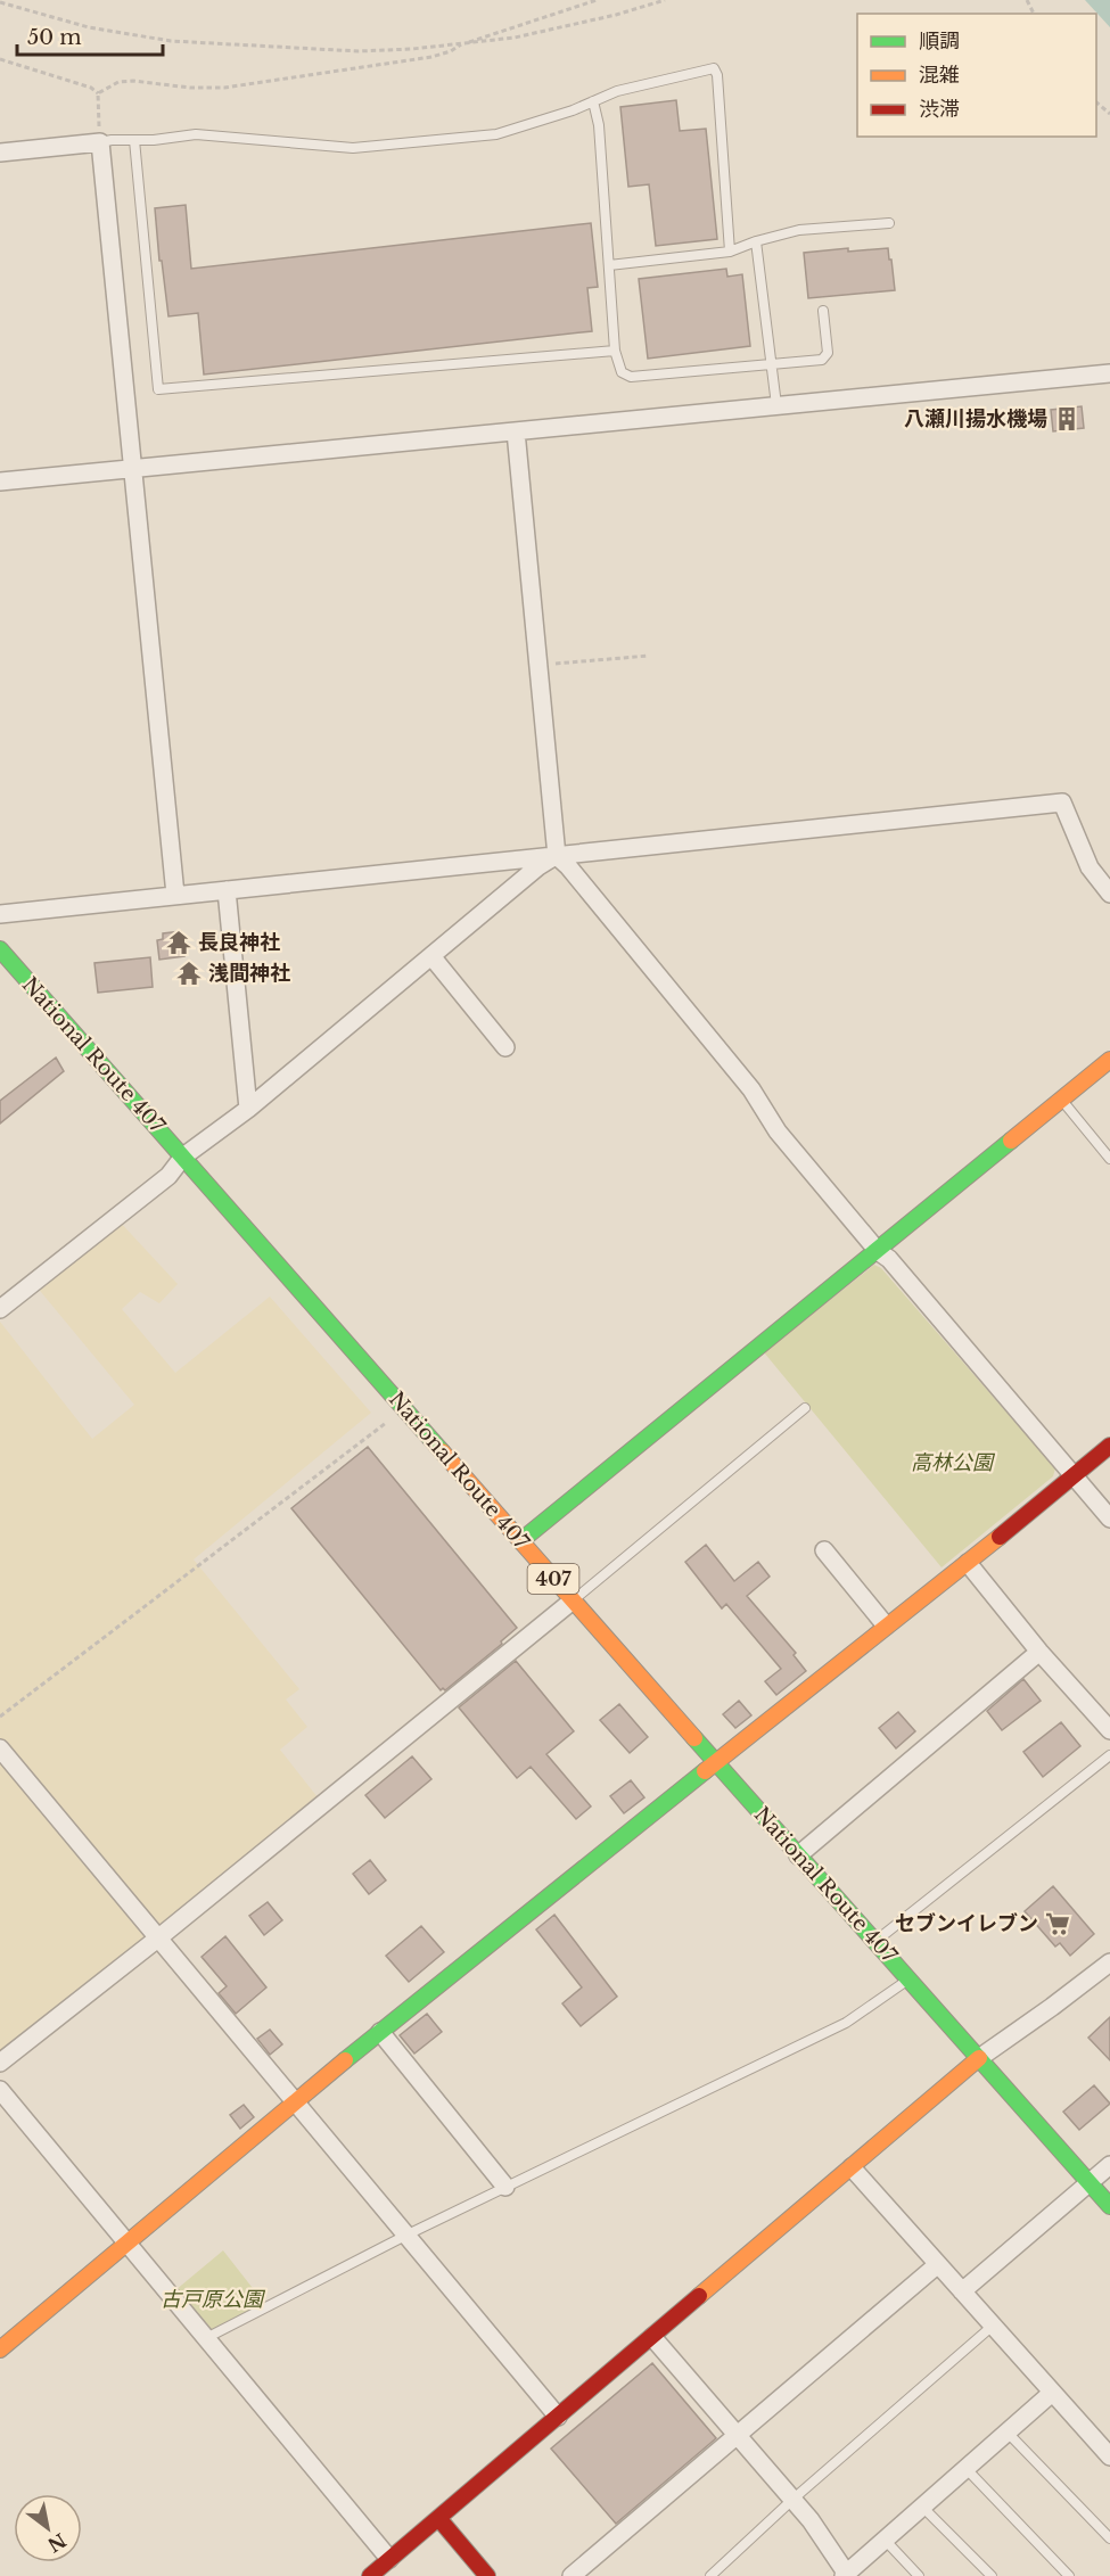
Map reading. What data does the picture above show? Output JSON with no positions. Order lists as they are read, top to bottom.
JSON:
{
  "streets": {
    "main road": ["National Route 407", "407"]
  },
  "parks": ["高林公園", "古戸原公園"],
  "places": {
    "building": ["八瀬川揚水機場"],
    "temple": ["長良神社", "浅間神社"],
    "supermarket": ["セブンイレブン"]
  },
  "legend": ["順調", "混雑", "渋滞"],
  "scale_bar": "50 m",
  "north": "bottom right"
}
